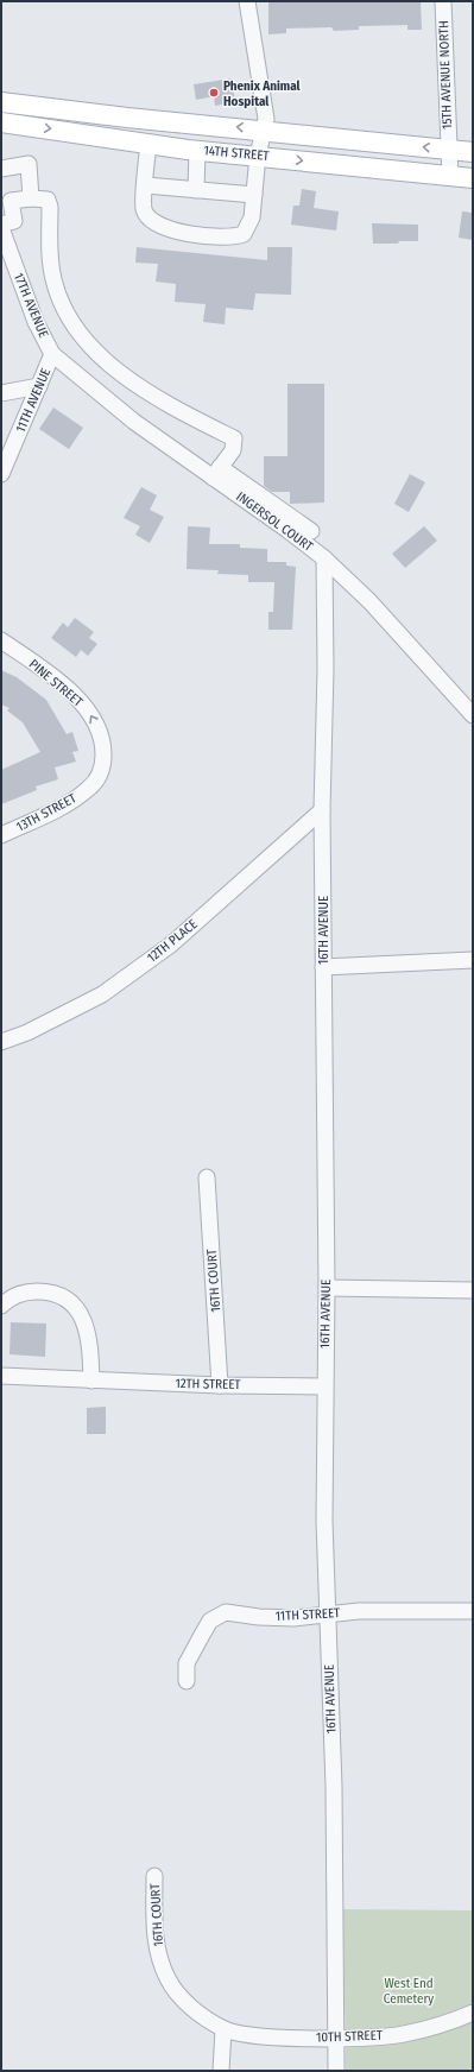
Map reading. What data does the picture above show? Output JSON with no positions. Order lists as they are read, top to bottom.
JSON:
{
  "streets": {
    "main road": ["14TH STREET"],
    "street": [
      "15TH AVENUE NORTH",
      "17TH AVENUE",
      "11TH AVENUE",
      "INGERSOL COURT",
      "PINE STREET",
      "13TH STREET",
      "16TH AVENUE",
      "12TH PLACE",
      "16TH COURT",
      "12TH STREET",
      "11TH STREET",
      "10TH STREET"
    ]
  },
  "crossings": [
    ["15TH AVENUE NORTH", "14TH STREET"],
    ["17TH AVENUE", "11TH AVENUE"],
    ["17TH AVENUE", "INGERSOL COURT"],
    ["11TH AVENUE", "INGERSOL COURT"],
    ["INGERSOL COURT", "16TH AVENUE"],
    ["PINE STREET", "13TH STREET"],
    ["16TH AVENUE", "12TH PLACE"],
    ["16TH AVENUE", "12TH STREET"],
    ["16TH AVENUE", "11TH STREET"],
    ["16TH AVENUE", "10TH STREET"],
    ["16TH COURT", "12TH STREET"],
    ["16TH COURT", "10TH STREET"]
  ],
  "one_way": ["PINE STREET"],
  "parks": ["West End Cemetery"],
  "places": ["Phenix Animal Hospital"]
}
